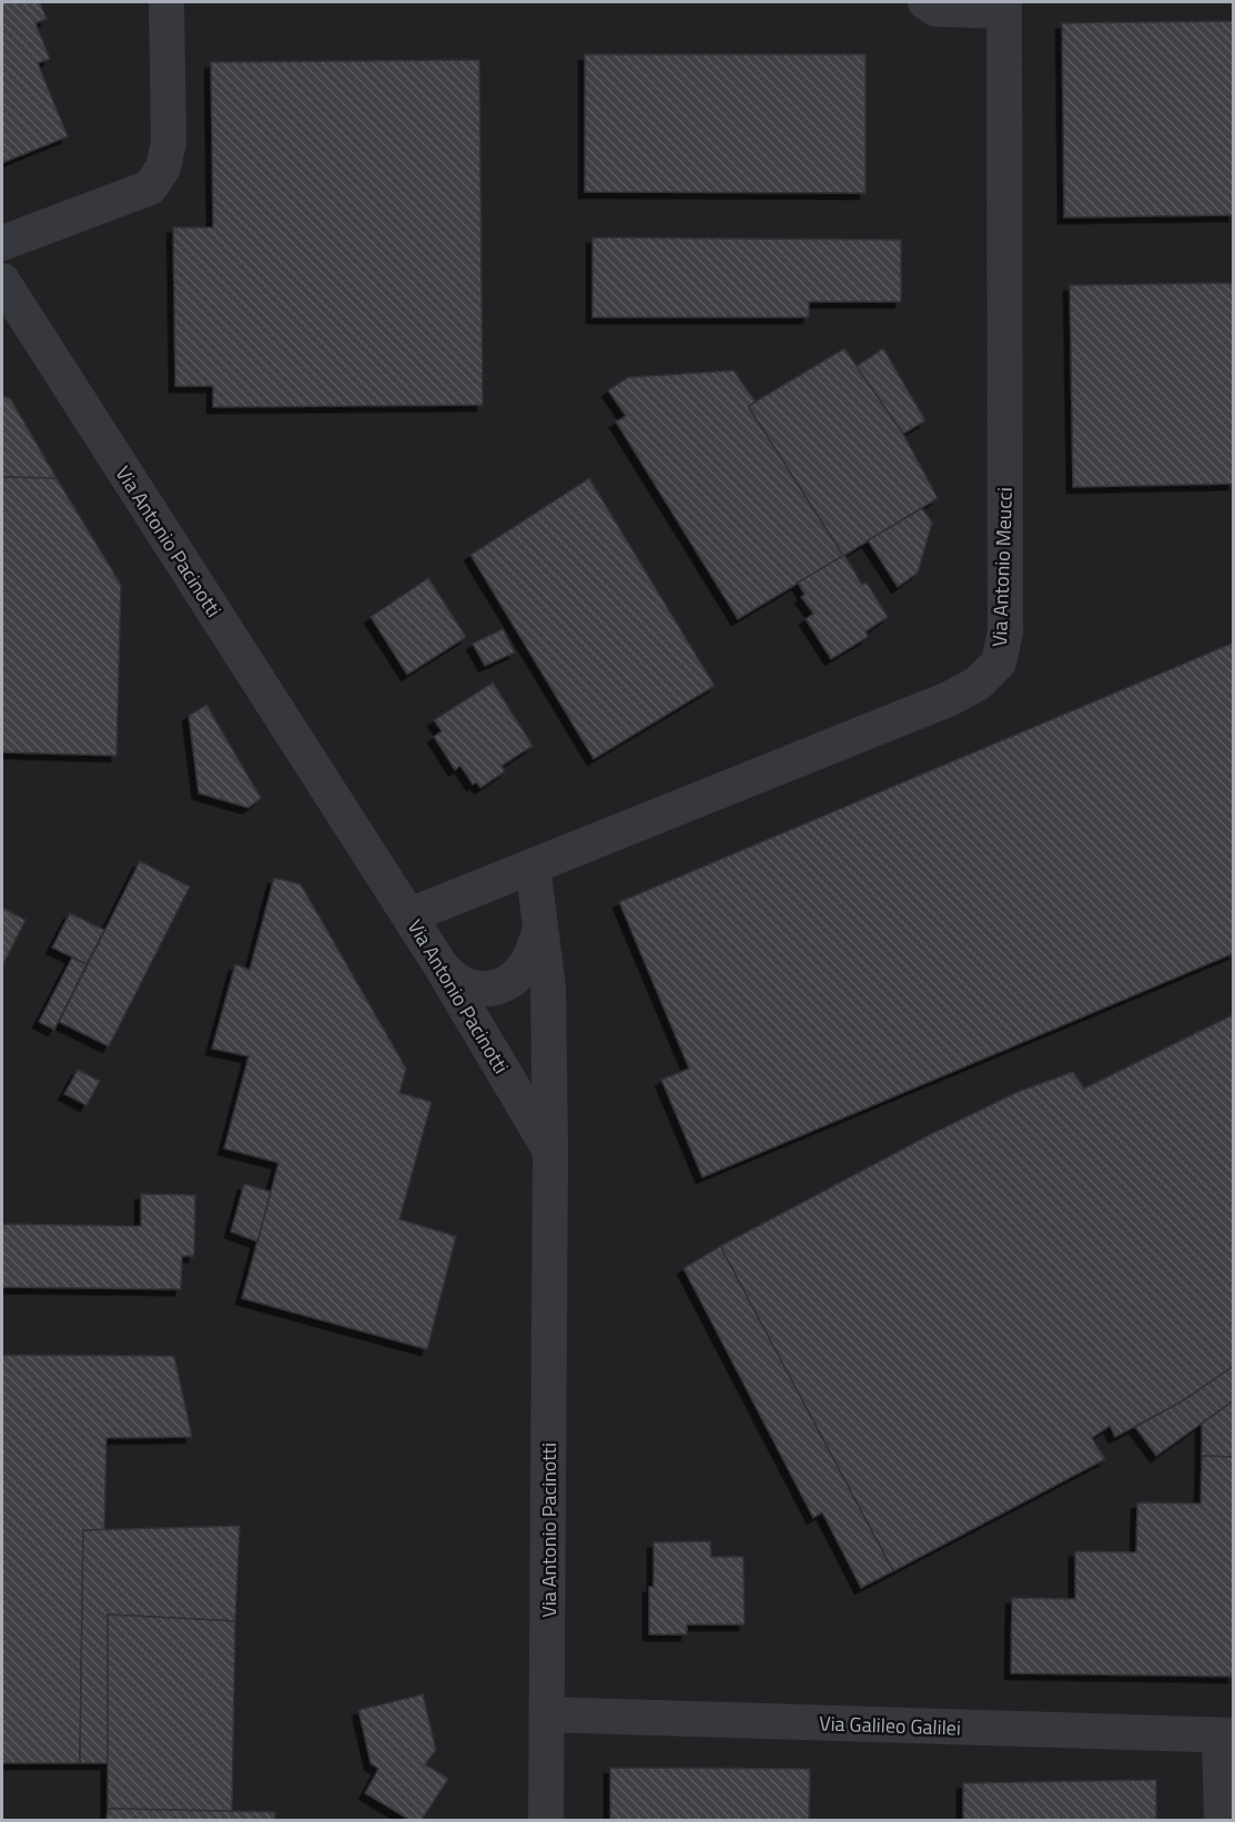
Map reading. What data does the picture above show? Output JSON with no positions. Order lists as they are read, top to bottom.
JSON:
{
  "streets": {
    "street": ["Via Antonio Pacinotti", "Via Antonio Meucci", "Via Galileo Galilei"]
  },
  "crossings": [
    ["Via Antonio Pacinotti", "Via Antonio Meucci"],
    ["Via Antonio Pacinotti", "Via Galileo Galilei"]
  ]
}
